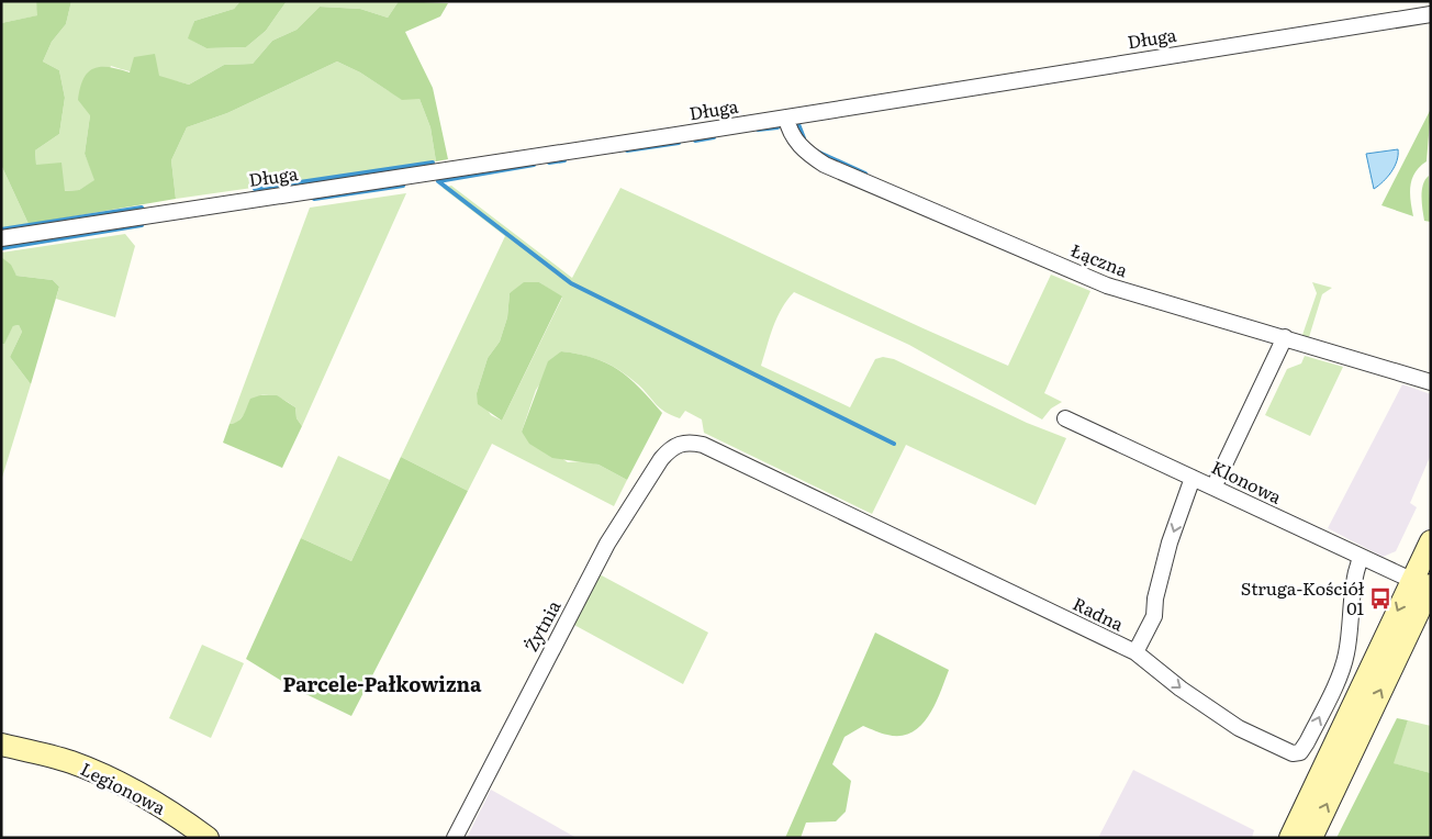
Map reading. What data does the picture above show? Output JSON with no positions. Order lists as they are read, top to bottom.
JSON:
{
  "streets": {
    "main road": ["Legionowa"],
    "street": [
      "Długa",
      "Łączna",
      "Klonowa",
      "Radna",
      "Żytnia"
    ]
  },
  "crossings": [
    ["Długa", "Łączna"],
    ["Klonowa", "Radna"],
    ["Radna", "Żytnia"]
  ],
  "districts": ["Parcele-Pałkowizna"],
  "places": {
    "bus stop": ["Struga-Kościół 01"]
  }
}
